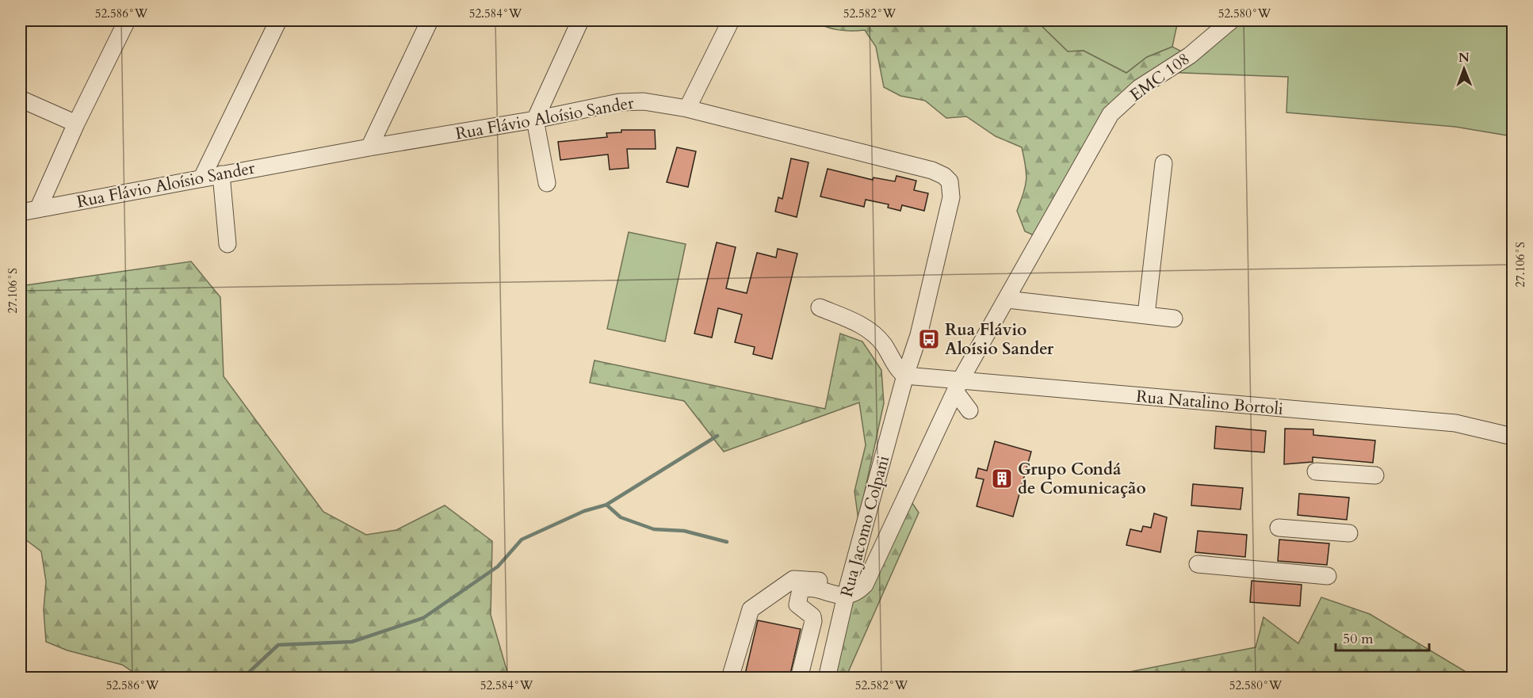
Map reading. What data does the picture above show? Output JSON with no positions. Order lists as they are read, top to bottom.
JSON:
{
  "streets": {
    "street": [
      "EMC 108",
      "Rua Flávio Aloísio Sander",
      "Rua Natalino Bortoli",
      "Rua Jacomo Colpani"
    ]
  },
  "crossings": [
    ["EMC 108", "Rua Natalino Bortoli"],
    ["EMC 108", "Rua Jacomo Colpani"],
    ["Rua Flávio Aloísio Sander", "Rua Natalino Bortoli"],
    ["Rua Flávio Aloísio Sander", "Rua Jacomo Colpani"],
    ["Rua Natalino Bortoli", "Rua Jacomo Colpani"]
  ],
  "places": {
    "bus stop": ["Rua Flávio Aloísio Sander"],
    "building": ["Grupo Condá de Comunicação"]
  },
  "scale_bar": "50 m",
  "north": "top",
  "coordinates": [
    "52.586°W",
    "52.584°W",
    "52.582°W",
    "52.580°W",
    "27.106°S"
  ]
}
